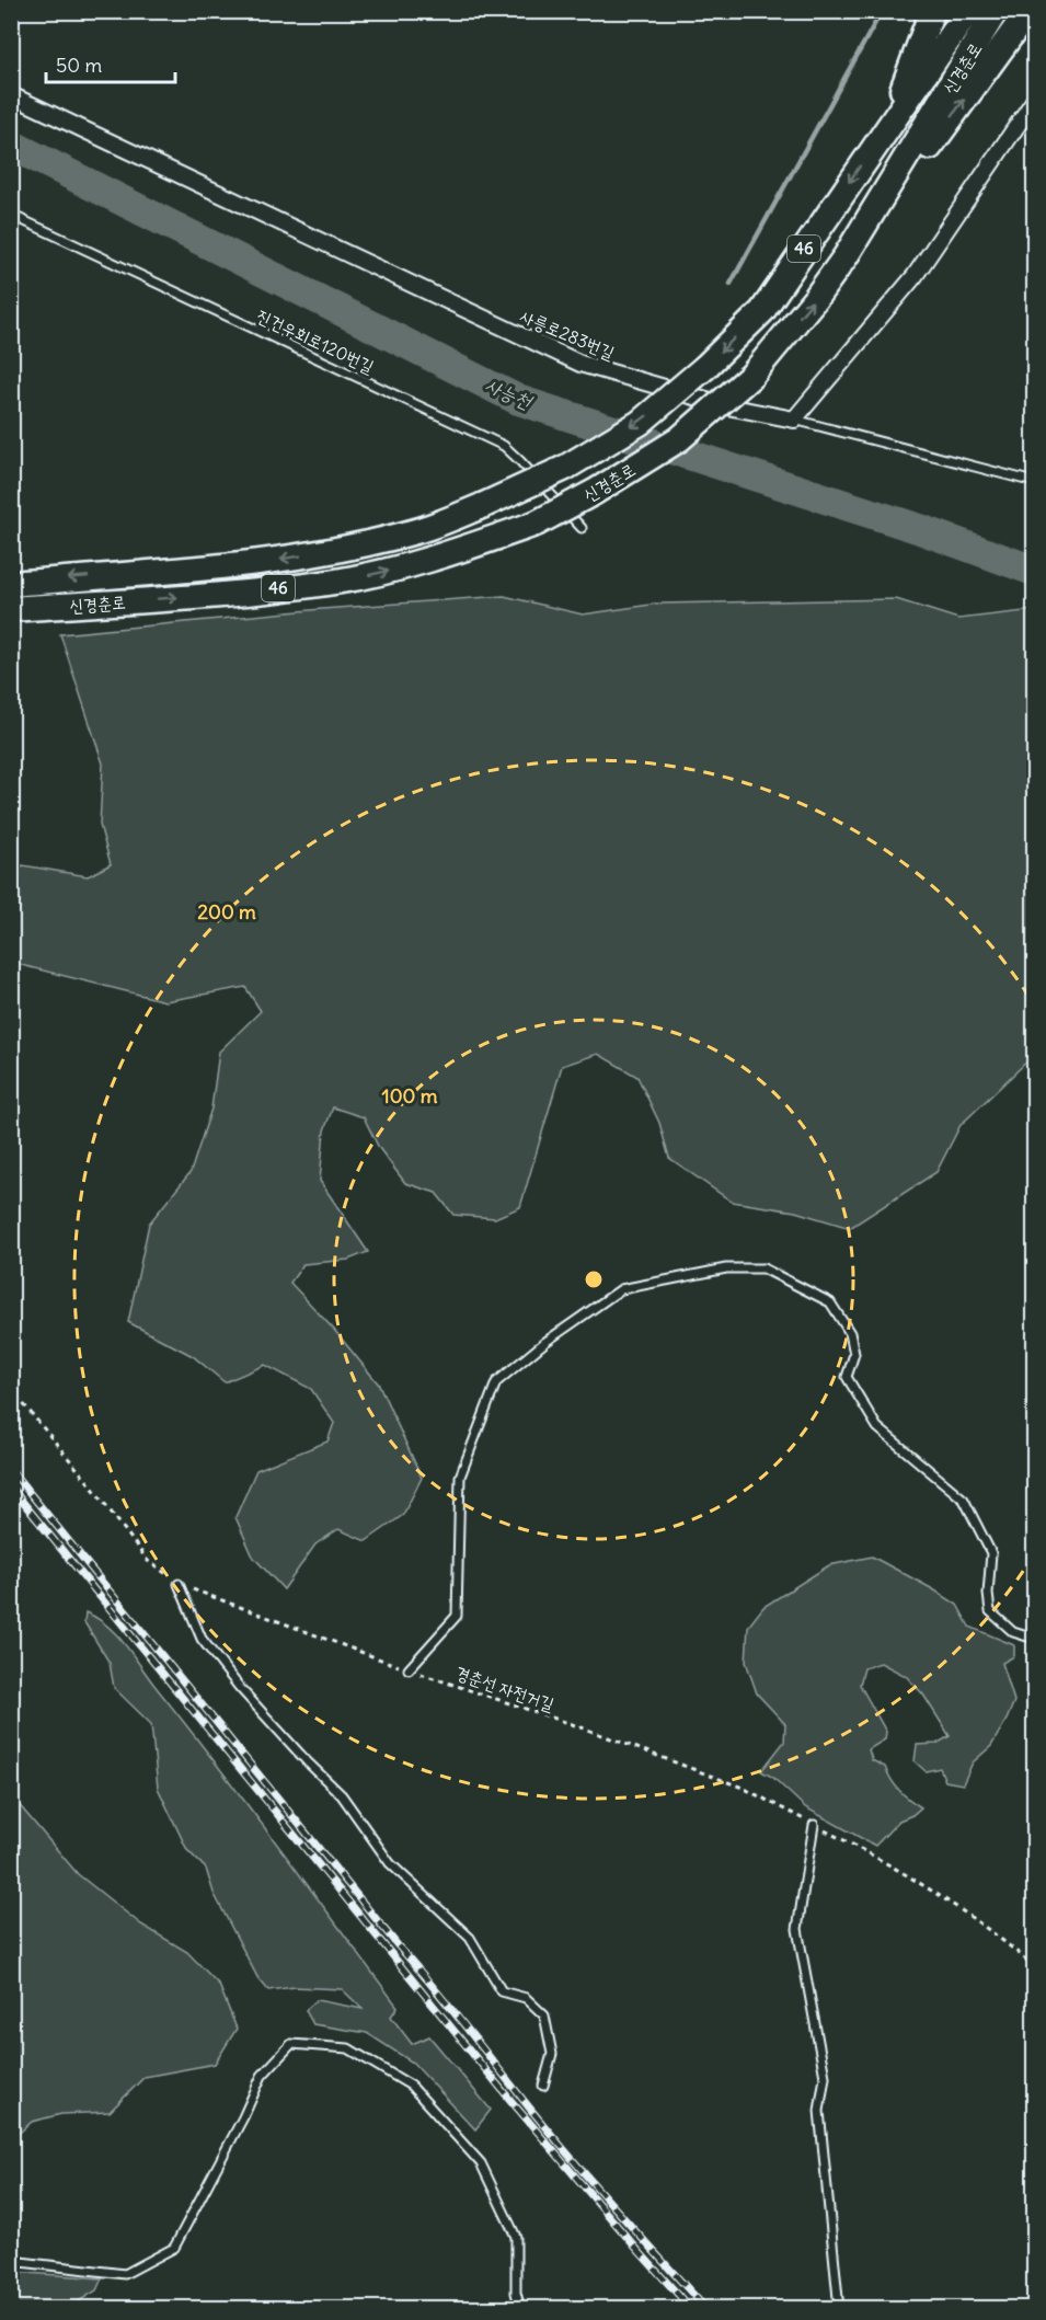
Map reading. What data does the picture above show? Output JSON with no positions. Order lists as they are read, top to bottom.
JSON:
{
  "streets": {
    "highway": ["신경춘로", "46"],
    "street": ["사릉로283번길"],
    "lane": ["진건우회로120번길"],
    "path": ["경춘선 자전거길"]
  },
  "water": ["사능천"],
  "scale_bar": "50 m",
  "rings": ["200 m", "100 m"]
}
